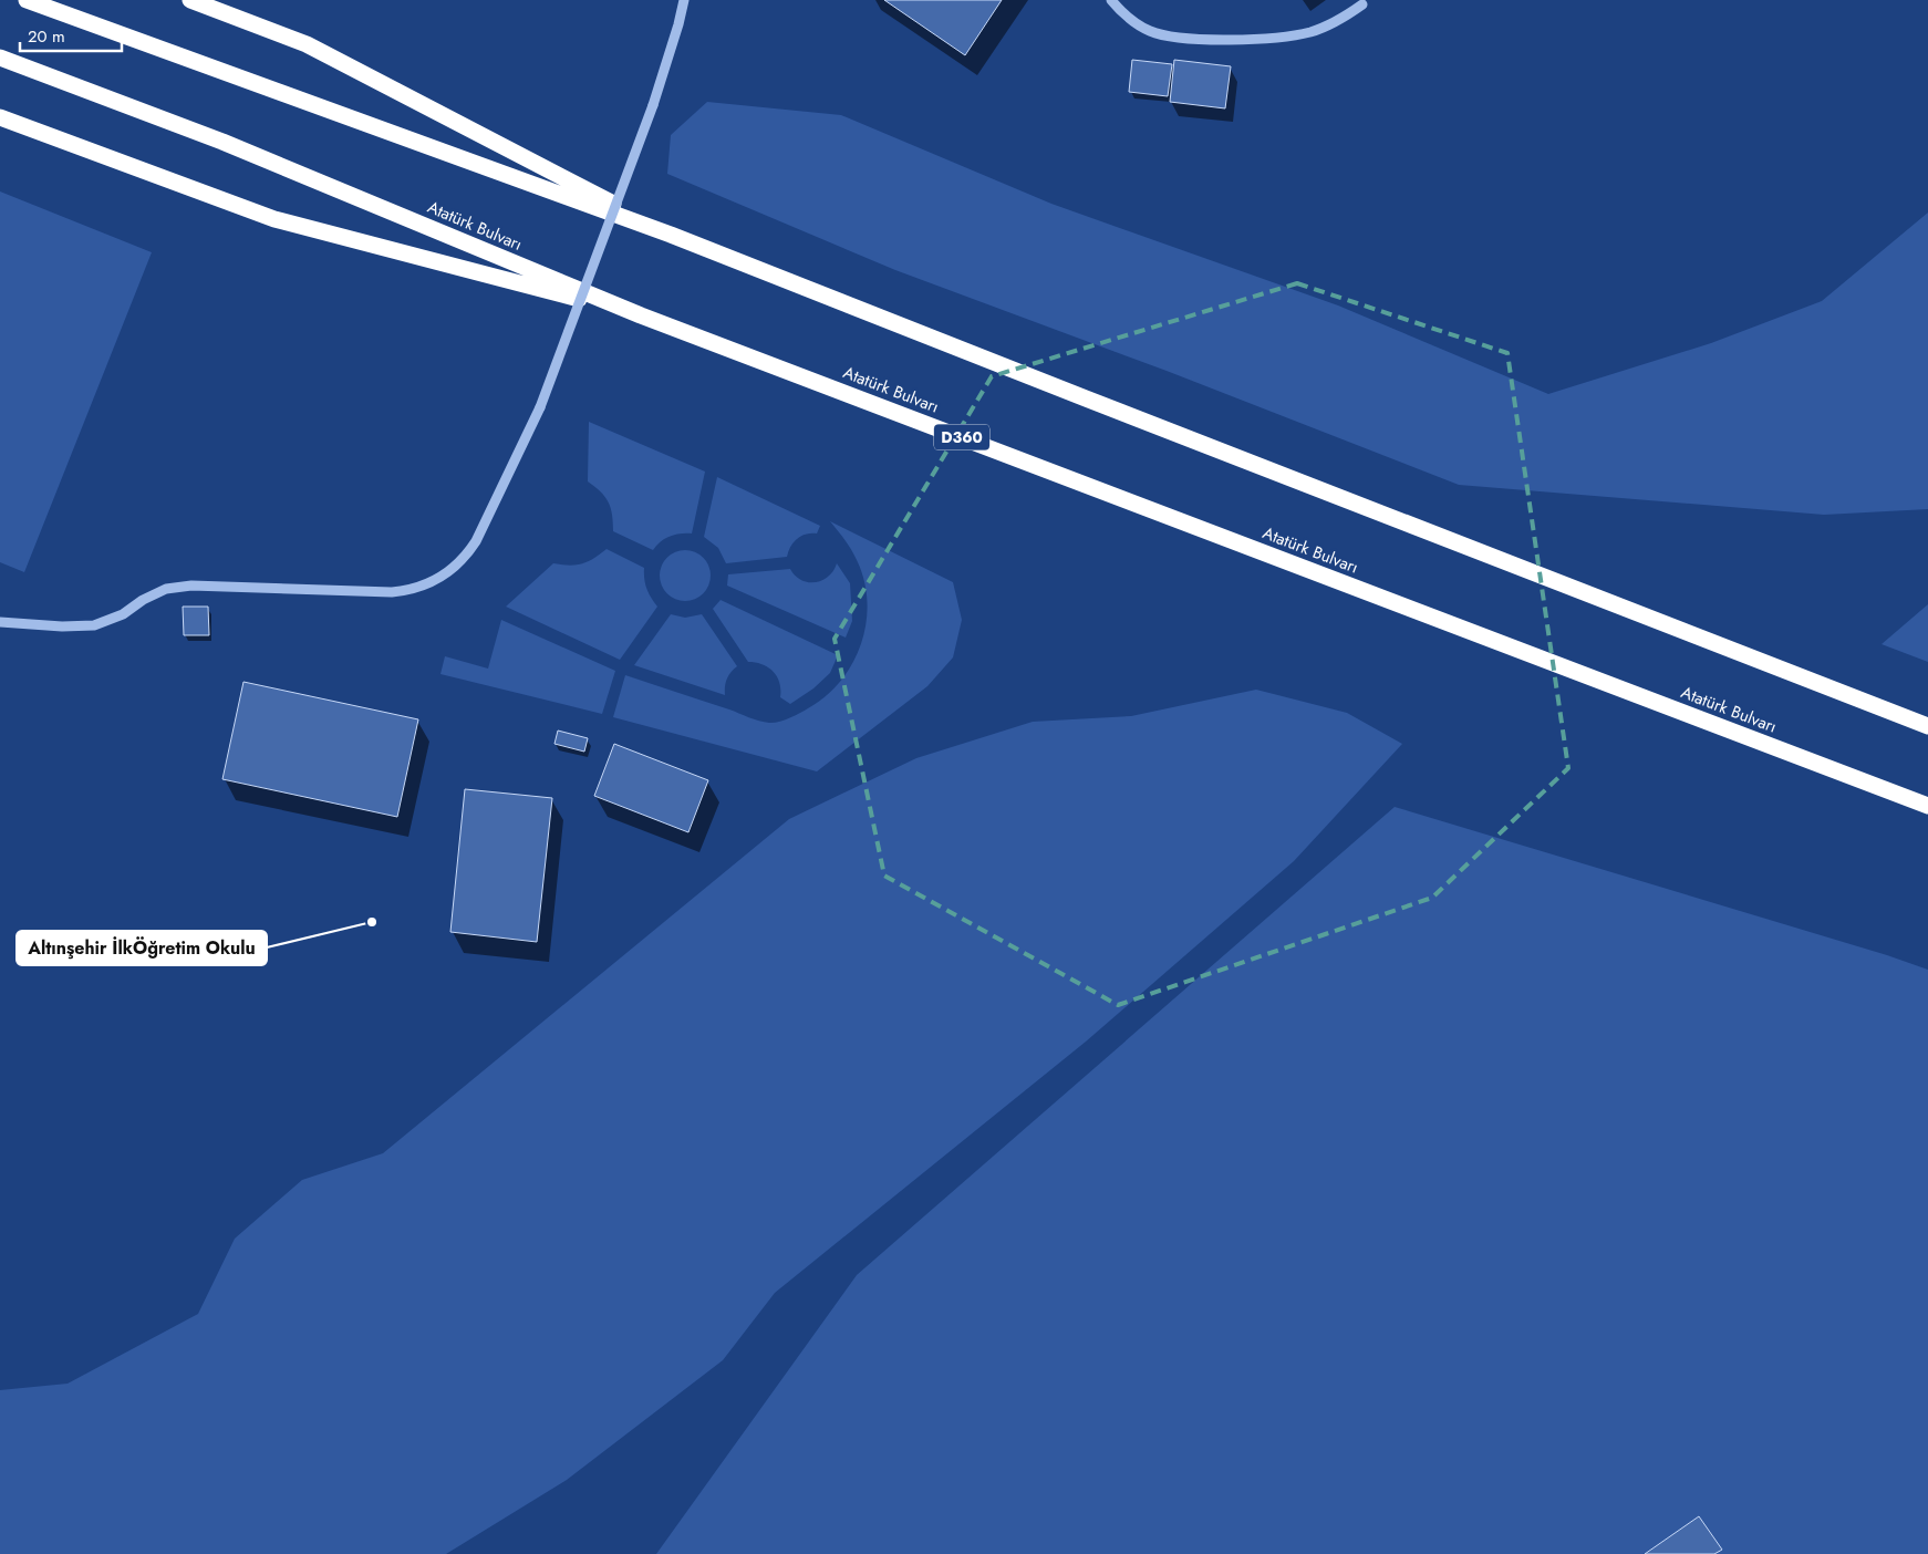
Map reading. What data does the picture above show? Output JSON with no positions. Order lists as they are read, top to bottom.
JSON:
{
  "streets": {
    "highway": ["Atatürk Bulvarı", "D360"]
  },
  "places": ["Altınşehir İlkÖğretim Okulu"],
  "scale_bar": "20 m"
}
